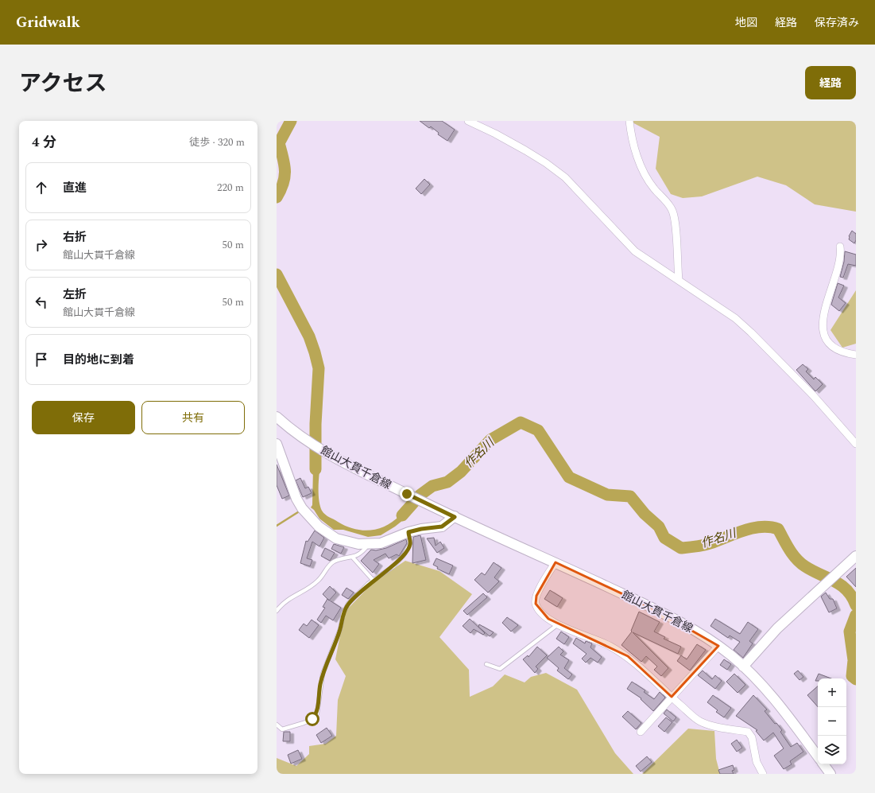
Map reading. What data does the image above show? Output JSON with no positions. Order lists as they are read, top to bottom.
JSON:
{
  "streets": {
    "main road": ["館山大貫千倉線"]
  },
  "water": ["作名川"],
  "page": {
    "header": "Gridwalk",
    "nav": ["地図", "経路", "保存済み"],
    "title": "アクセス",
    "buttons": [
      "経路",
      ["保存", "共有"]
    ],
    "heading": ["4 分", "徒歩 · 320 m"],
    "list": [
      ["直進", "220 m"],
      ["右折", "館山大貫千倉線", "50 m"],
      ["左折", "館山大貫千倉線", "50 m"],
      "目的地に到着"
    ],
    "map_buttons": ["+", "−"]
  }
}
